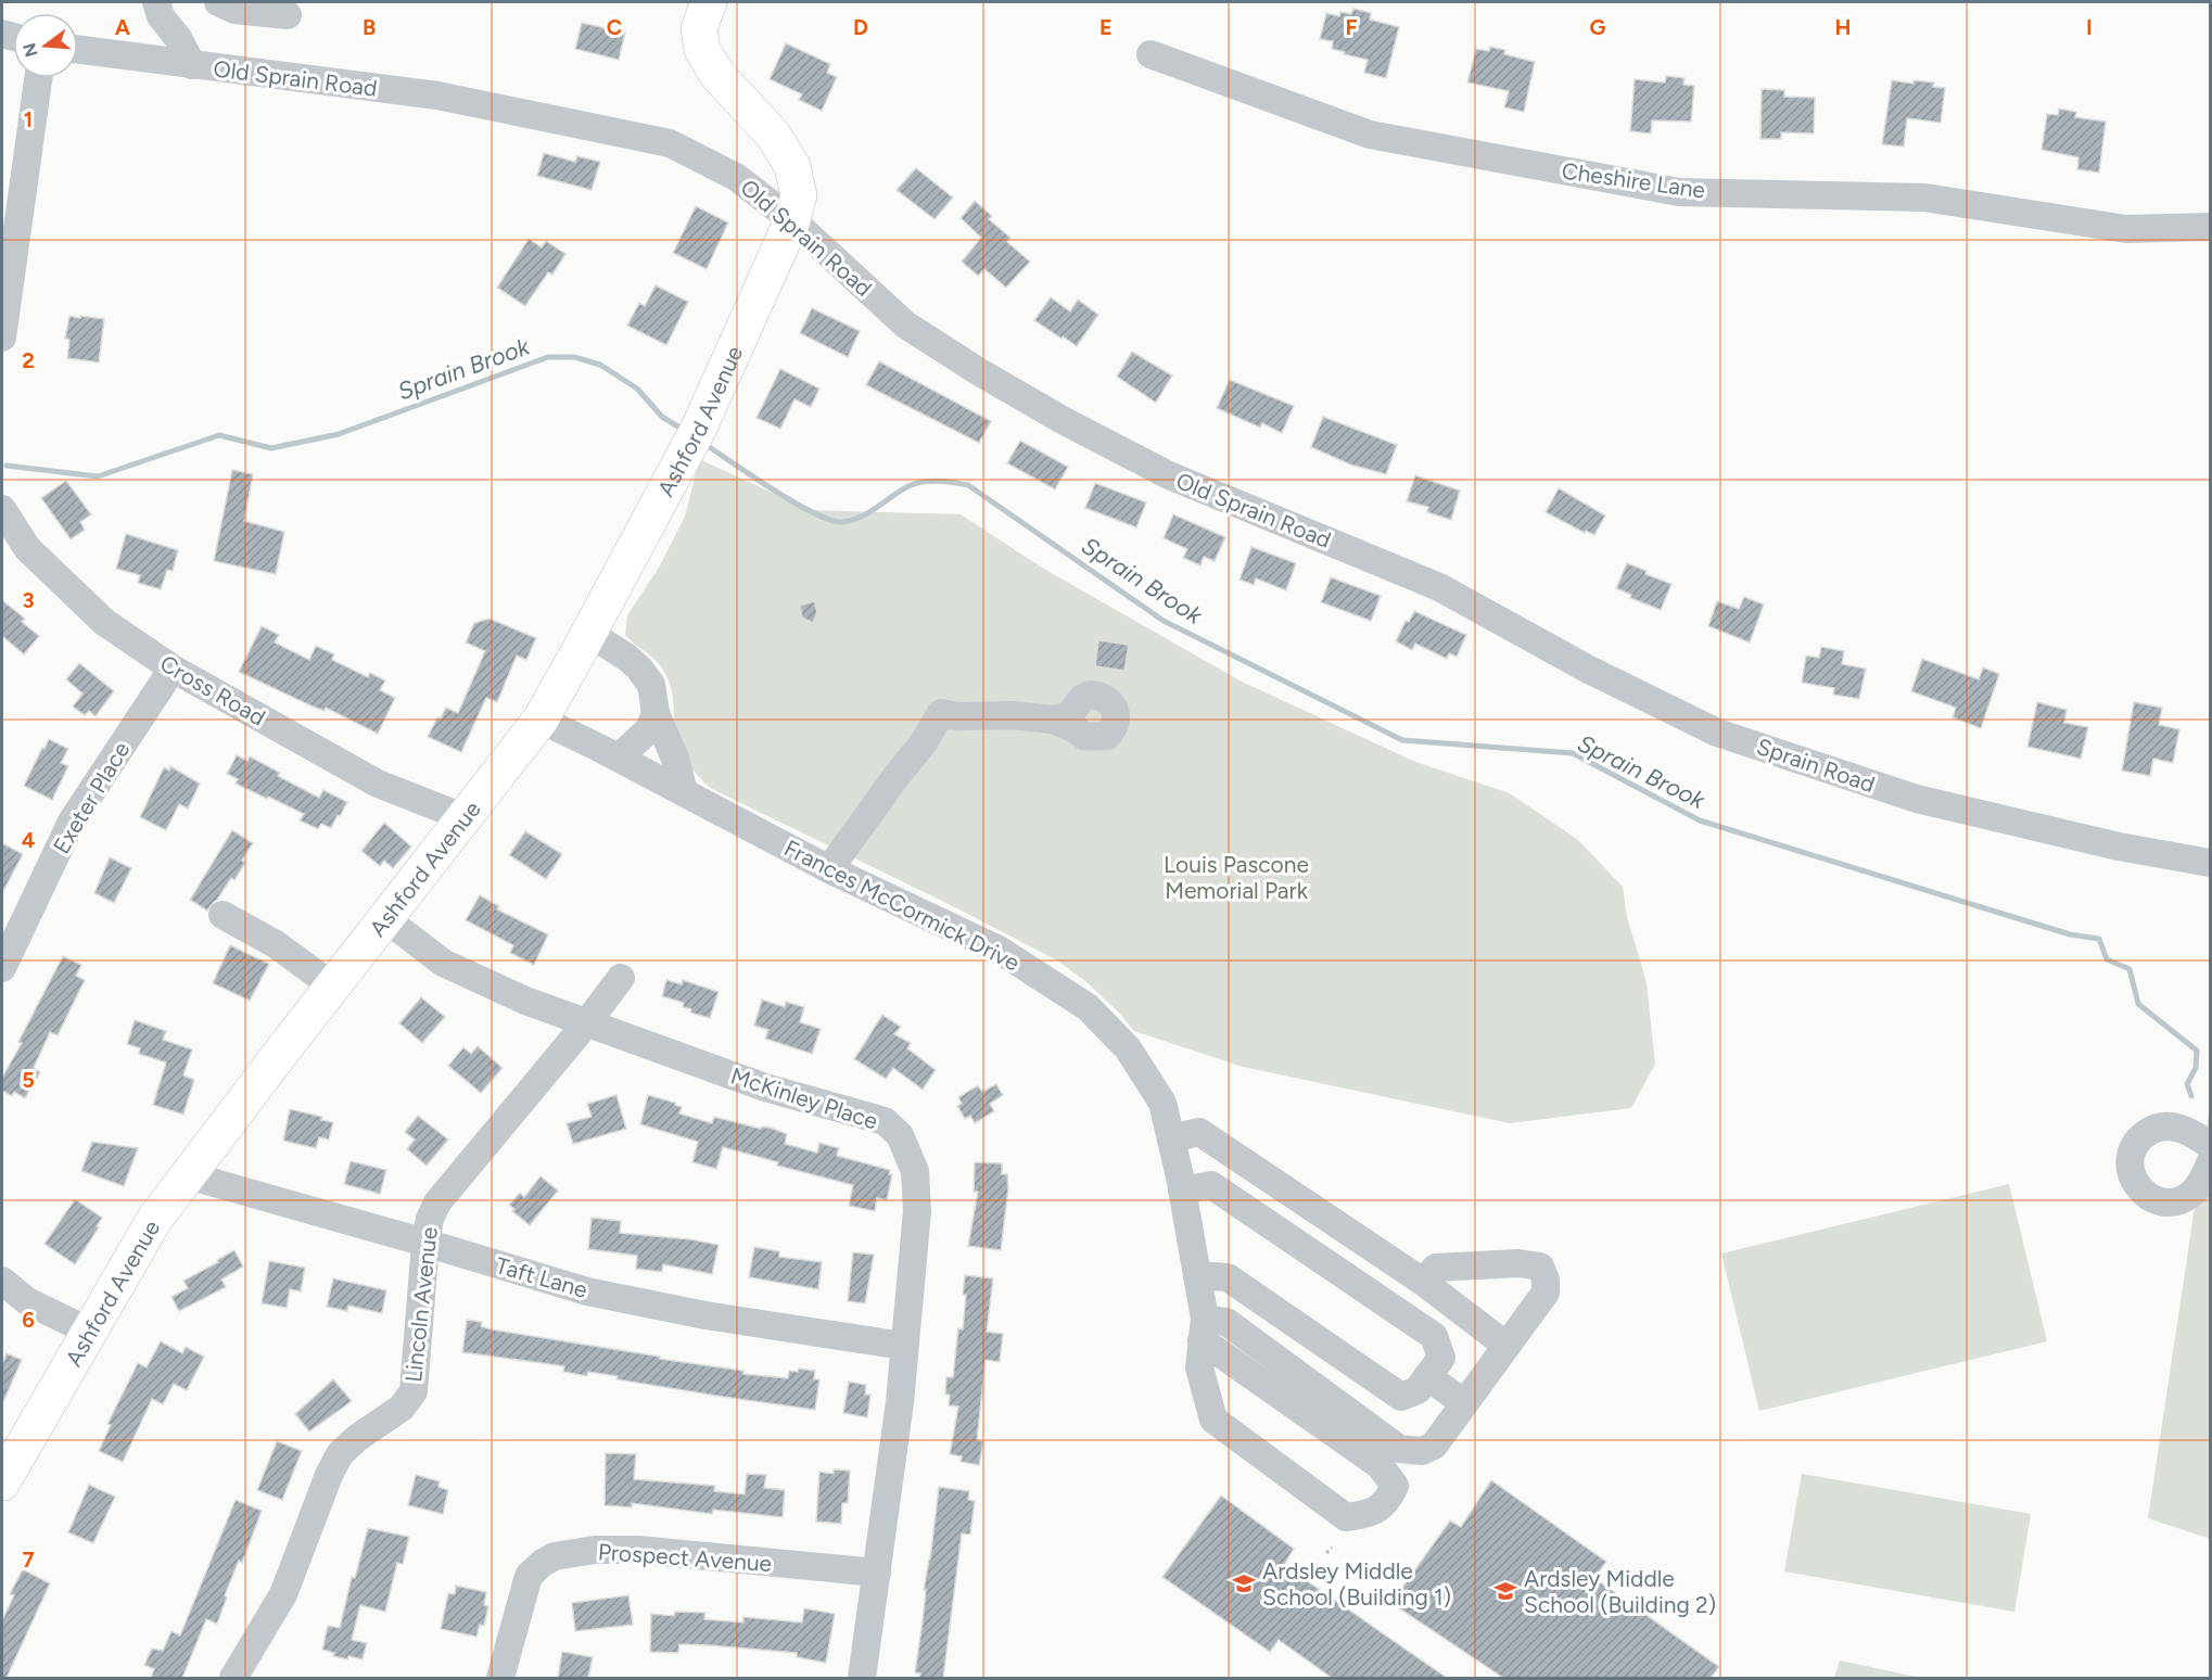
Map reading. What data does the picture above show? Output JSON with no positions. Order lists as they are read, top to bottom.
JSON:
{
  "streets": {
    "main road": ["Ashford Avenue"],
    "street": [
      "Old Sprain Road",
      "Cheshire Lane",
      "Cross Road",
      "Sprain Road",
      "Exeter Place",
      "Frances McCormick Drive",
      "McKinley Place",
      "Taft Lane",
      "Lincoln Avenue",
      "Prospect Avenue"
    ]
  },
  "crossings": [
    ["Old Sprain Road", "Ashford Avenue"],
    ["Old Sprain Road", "Sprain Road"],
    ["Ashford Avenue", "Cross Road"],
    ["Ashford Avenue", "Frances McCormick Drive"],
    ["Ashford Avenue", "McKinley Place"],
    ["Ashford Avenue", "Taft Lane"],
    ["Cross Road", "Exeter Place"],
    ["McKinley Place", "Taft Lane"],
    ["McKinley Place", "Lincoln Avenue"],
    ["McKinley Place", "Prospect Avenue"],
    ["Taft Lane", "Lincoln Avenue"]
  ],
  "water": ["Sprain Brook"],
  "parks": ["Louis Pascone Memorial Park"],
  "places": {
    "school or university": ["Ardsley Middle School (Building 1)", "Ardsley Middle School (Building 2)"]
  },
  "north": "left",
  "grid": {
    "columns": [
      "A",
      "B",
      "C",
      "D",
      "E",
      "F",
      "G",
      "H",
      "I"
    ],
    "rows": [
      "1",
      "2",
      "3",
      "4",
      "5",
      "6",
      "7"
    ]
  }
}
